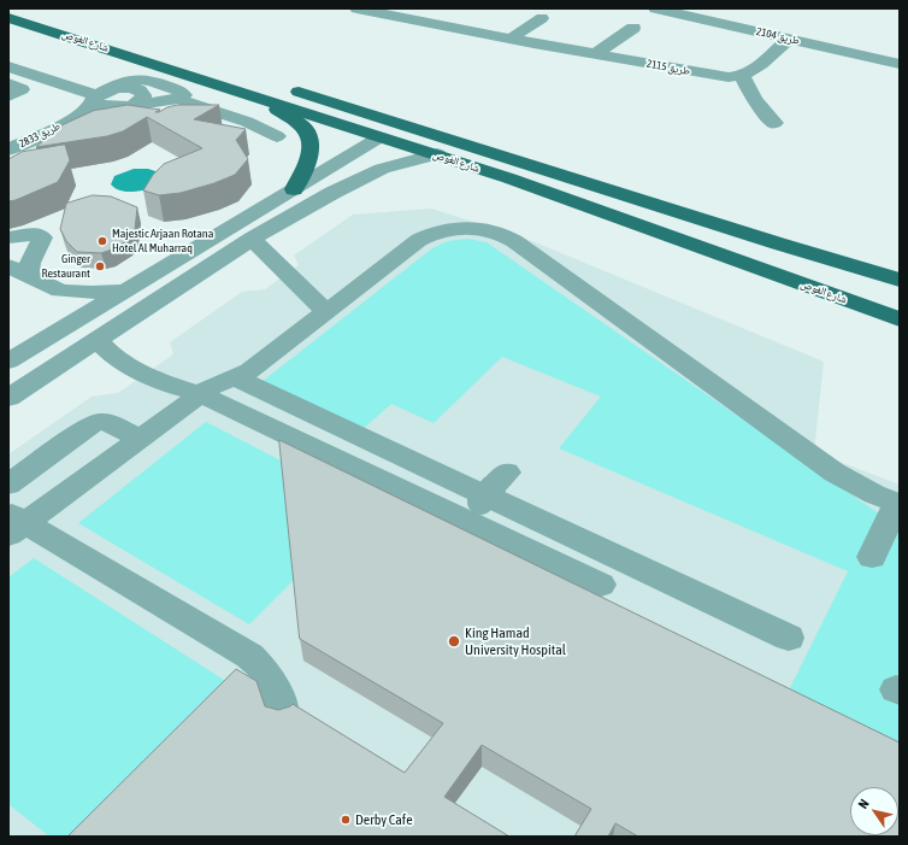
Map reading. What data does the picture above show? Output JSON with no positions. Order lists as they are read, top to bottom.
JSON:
{
  "streets": {
    "main road": ["شارع الغوص"],
    "street": ["طريق 2104", "طريق 2115", "طريق 2833"]
  },
  "places": [
    "Majestic Arjaan Rotana Hotel Al Muharraq",
    "Ginger Restaurant",
    "King Hamad University Hospital",
    "Derby Cafe"
  ],
  "north": "top left"
}
